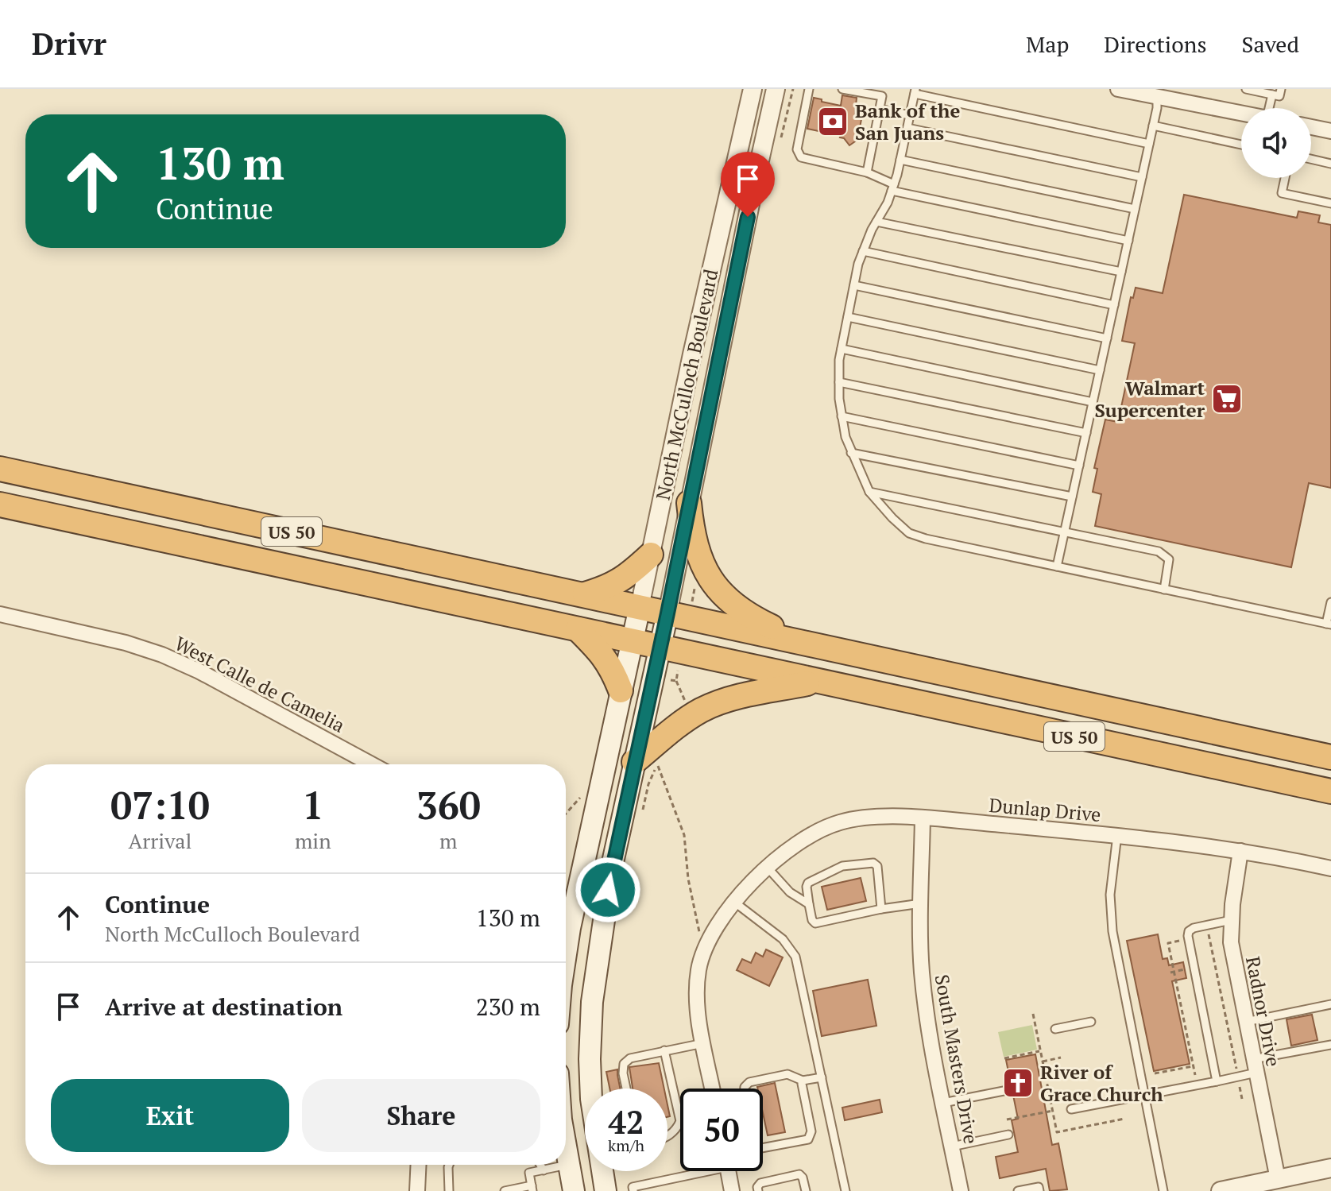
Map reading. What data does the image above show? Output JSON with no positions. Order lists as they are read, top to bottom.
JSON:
{
  "streets": {
    "highway": ["US 50"],
    "main road": ["North McCulloch Boulevard"],
    "street": [
      "West Calle de Camelia",
      "Dunlap Drive",
      "Radnor Drive",
      "South Masters Drive"
    ]
  },
  "crossings": [
    ["North McCulloch Boulevard", "US 50"],
    ["Dunlap Drive", "Radnor Drive"],
    ["Dunlap Drive", "South Masters Drive"]
  ],
  "places": {
    "bank": ["Bank of the San Juans"],
    "supermarket": ["Walmart Supercenter"],
    "church": ["River of Grace Church"]
  },
  "page": {
    "header": "Drivr",
    "nav": ["Map", "Directions", "Saved"],
    "turn": ["130 m", "Continue"],
    "eta": [
      "07:10",
      "Arrival",
      "1",
      "min",
      "360",
      "m"
    ],
    "list": [
      {
        "name": "Continue",
        "note": "North McCulloch Boulevard",
        "value": "130 m"
      },
      {
        "name": "Arrive at destination",
        "value": "230 m"
      }
    ],
    "buttons": ["Exit", "Share"],
    "speed": "42 km/h",
    "limit": "50"
  }
}
